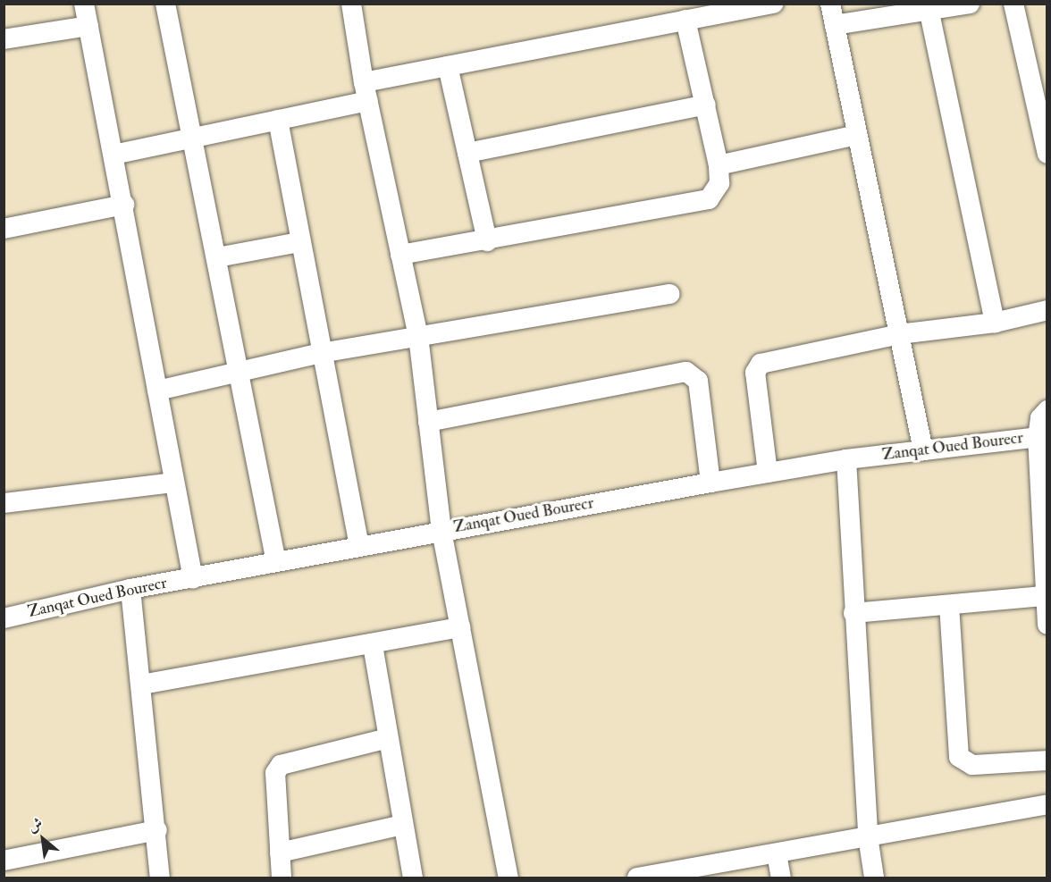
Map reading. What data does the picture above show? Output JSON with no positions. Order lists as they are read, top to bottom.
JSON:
{
  "streets": {
    "street": ["Zanqat Oued Bourecr"]
  },
  "north": "top left"
}
